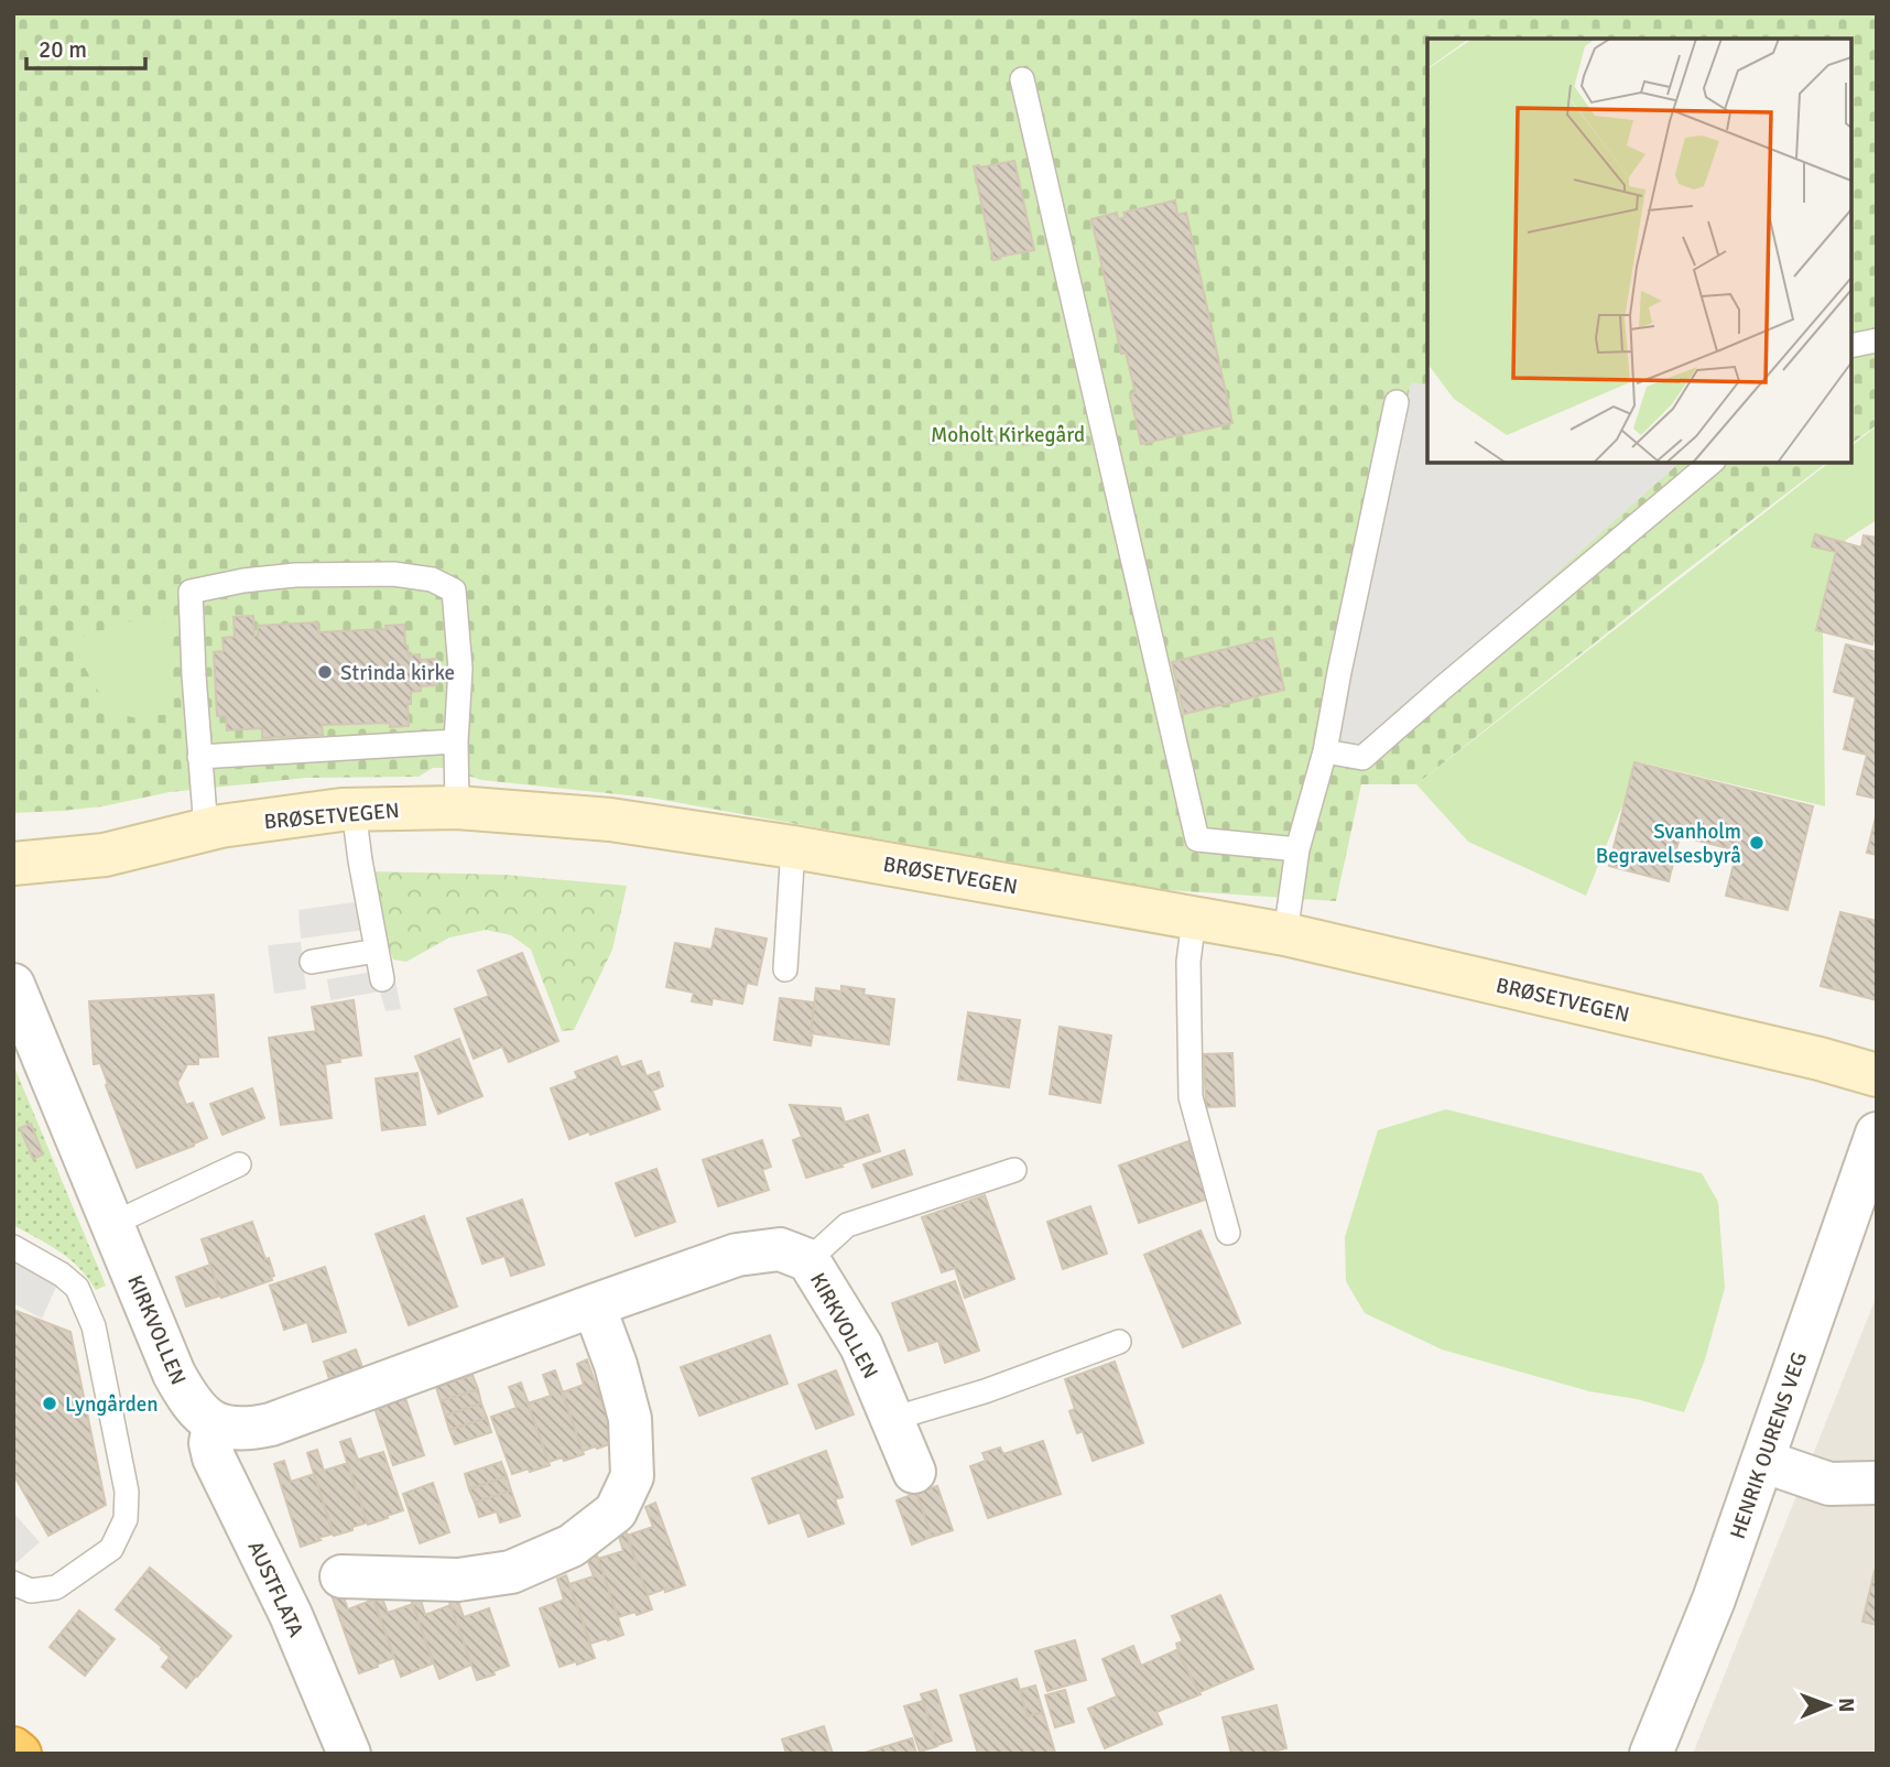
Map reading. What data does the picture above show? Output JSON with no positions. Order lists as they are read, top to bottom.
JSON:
{
  "streets": {
    "street": [
      "BRØSETVEGEN",
      "KIRKVOLLEN",
      "HENRIK OURENS VEG",
      "AUSTFLATA"
    ]
  },
  "crossings": [
    ["KIRKVOLLEN", "AUSTFLATA"]
  ],
  "parks": ["Moholt Kirkegård"],
  "places": ["Strinda kirke", "Svanholm Begravelsesbyrå", "Lyngården"],
  "scale_bar": "20 m",
  "north": "right"
}
